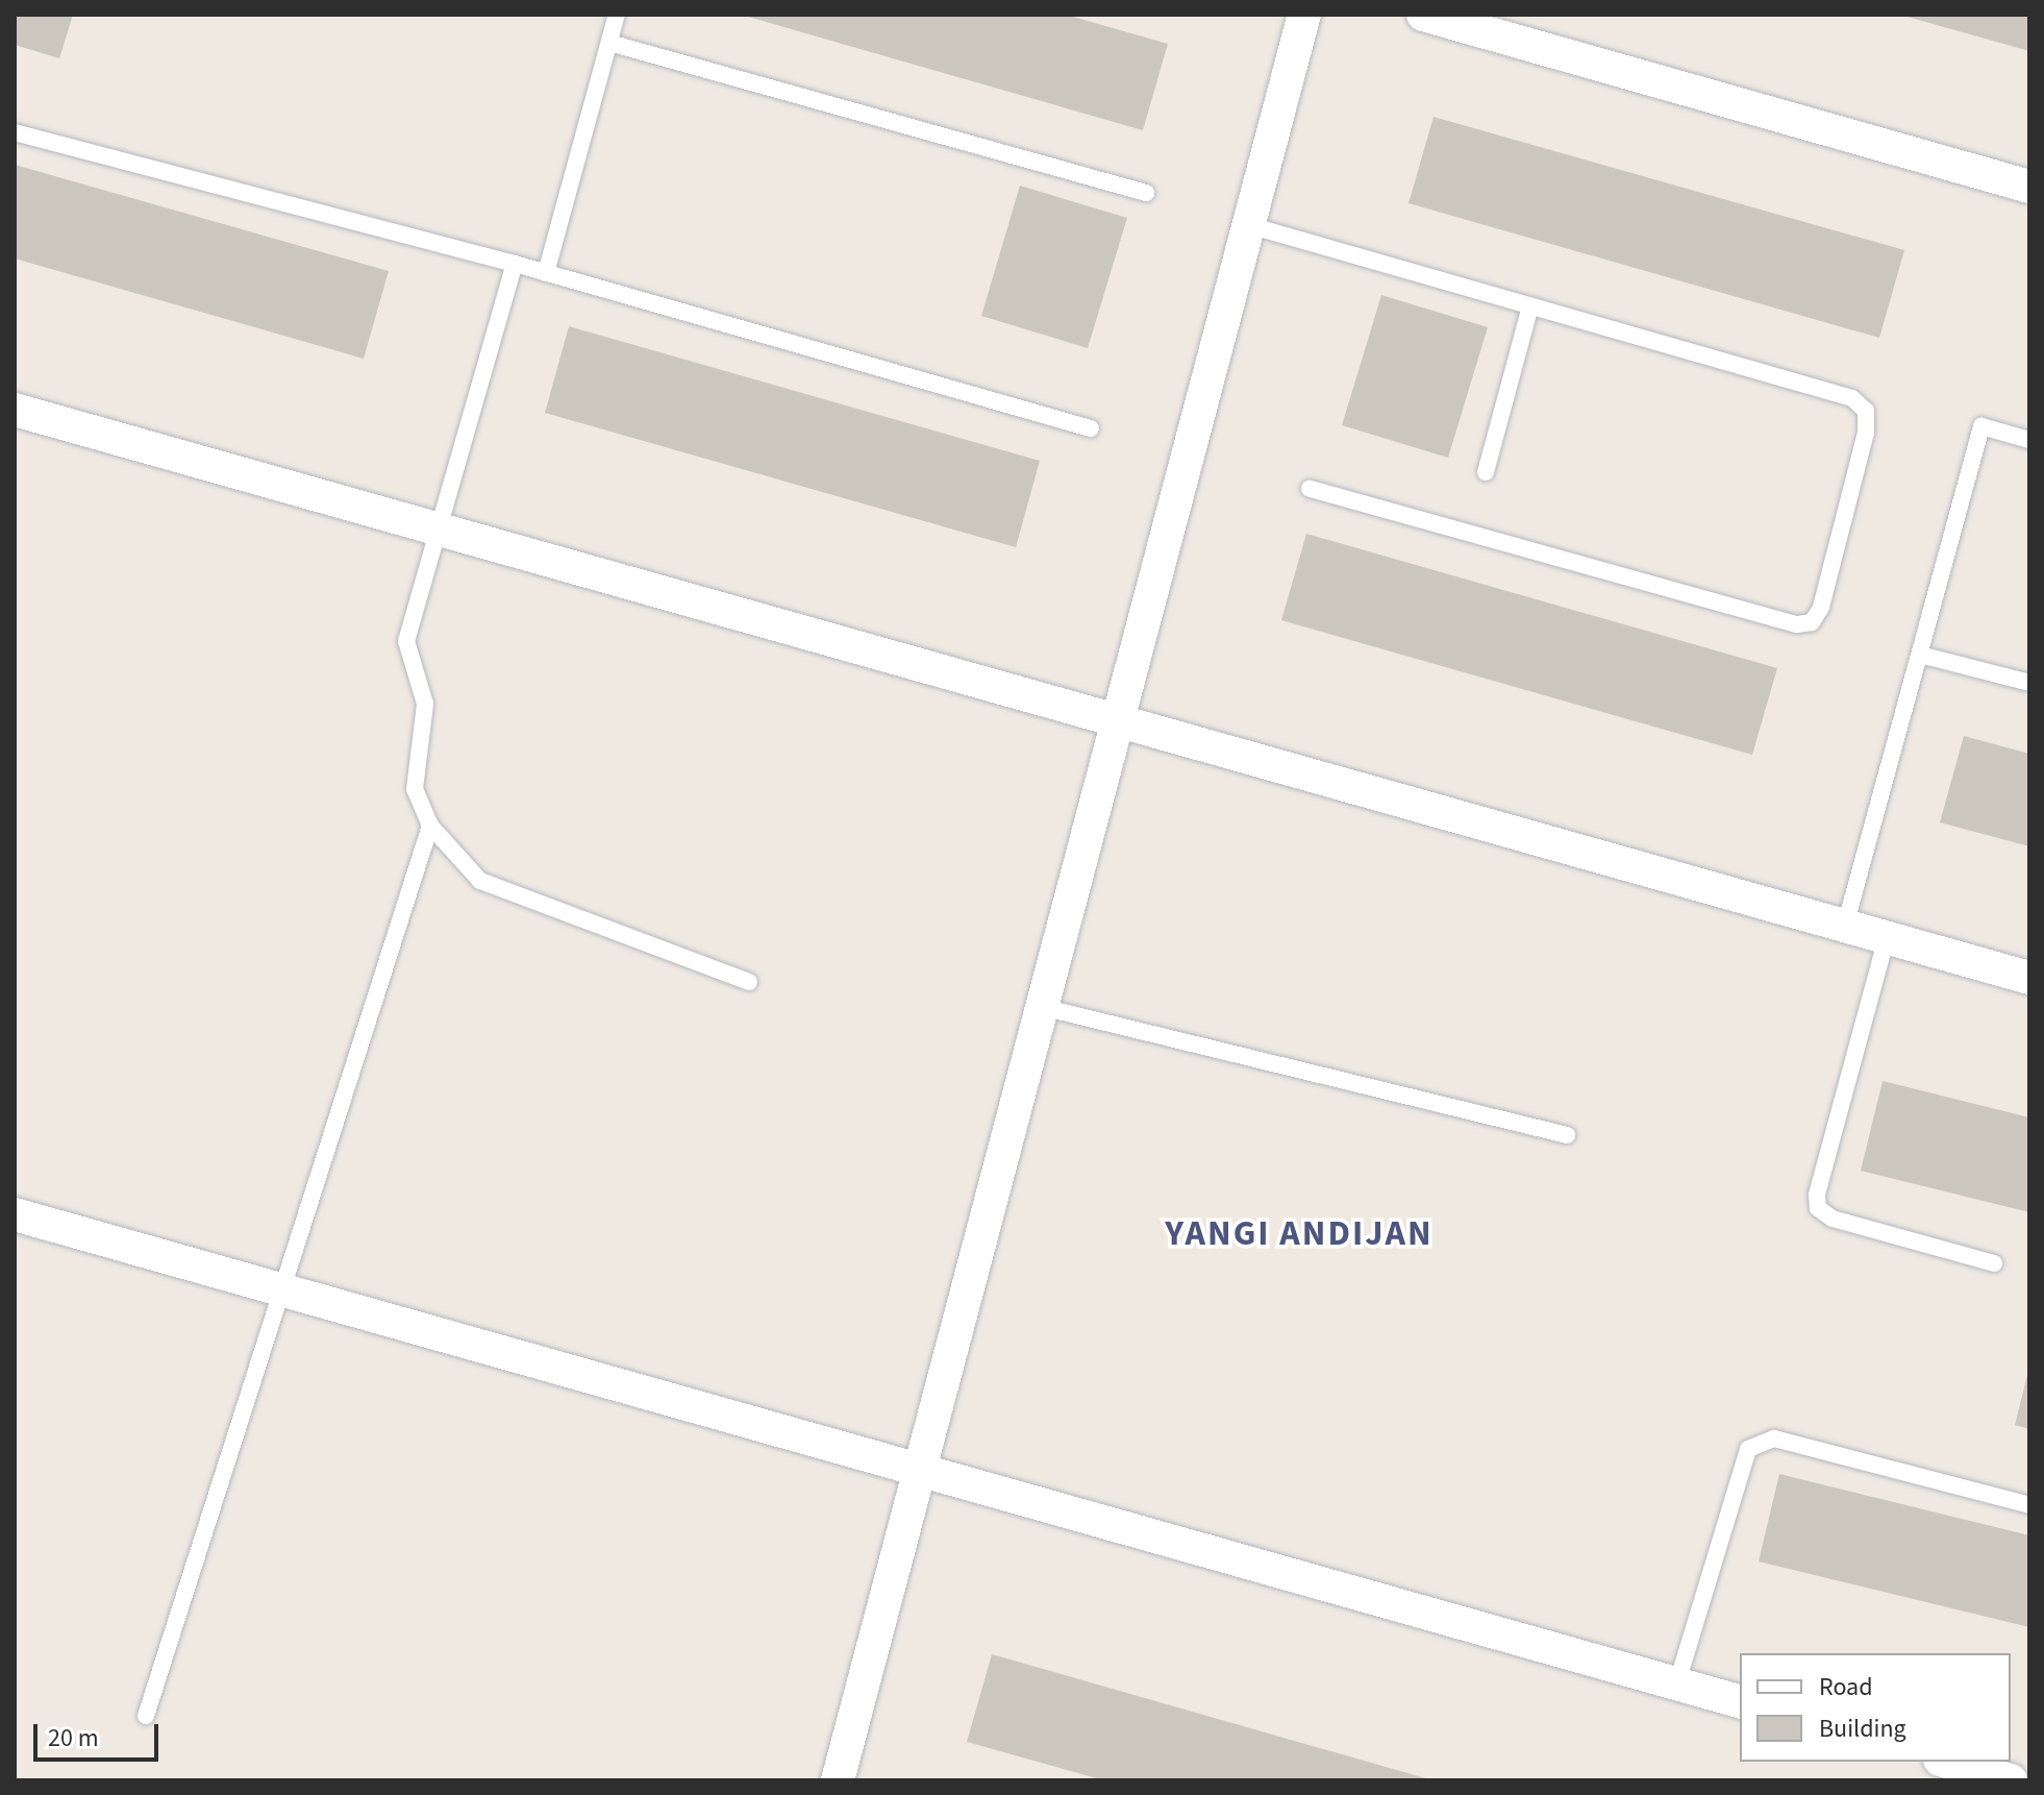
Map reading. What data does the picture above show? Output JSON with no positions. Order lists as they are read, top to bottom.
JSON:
{
  "districts": ["YANGI ANDIJAN"],
  "legend": ["Road", "Building"],
  "scale_bar": "20 m"
}
